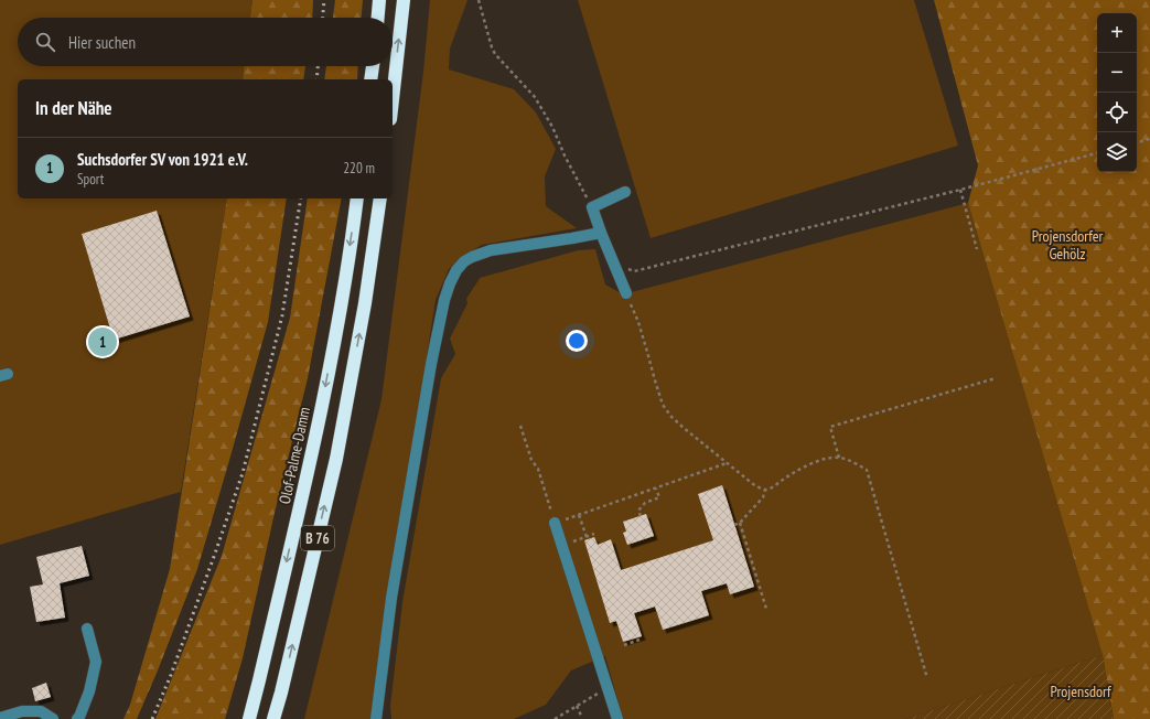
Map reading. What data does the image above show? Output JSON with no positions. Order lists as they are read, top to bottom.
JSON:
{
  "streets": {
    "highway": ["Olof-Palme-Damm", "B 76"]
  },
  "parks": ["Projensdorfer Gehölz", "Projensdorf"],
  "page": {
    "map_buttons": ["+", "−"],
    "search": "Hier suchen",
    "heading": "In der Nähe",
    "list": [
      {
        "mark": "1",
        "name": "Suchsdorfer SV von 1921 e.V.",
        "note": "Sport",
        "value": "220 m"
      }
    ],
    "pins": "1"
  }
}
